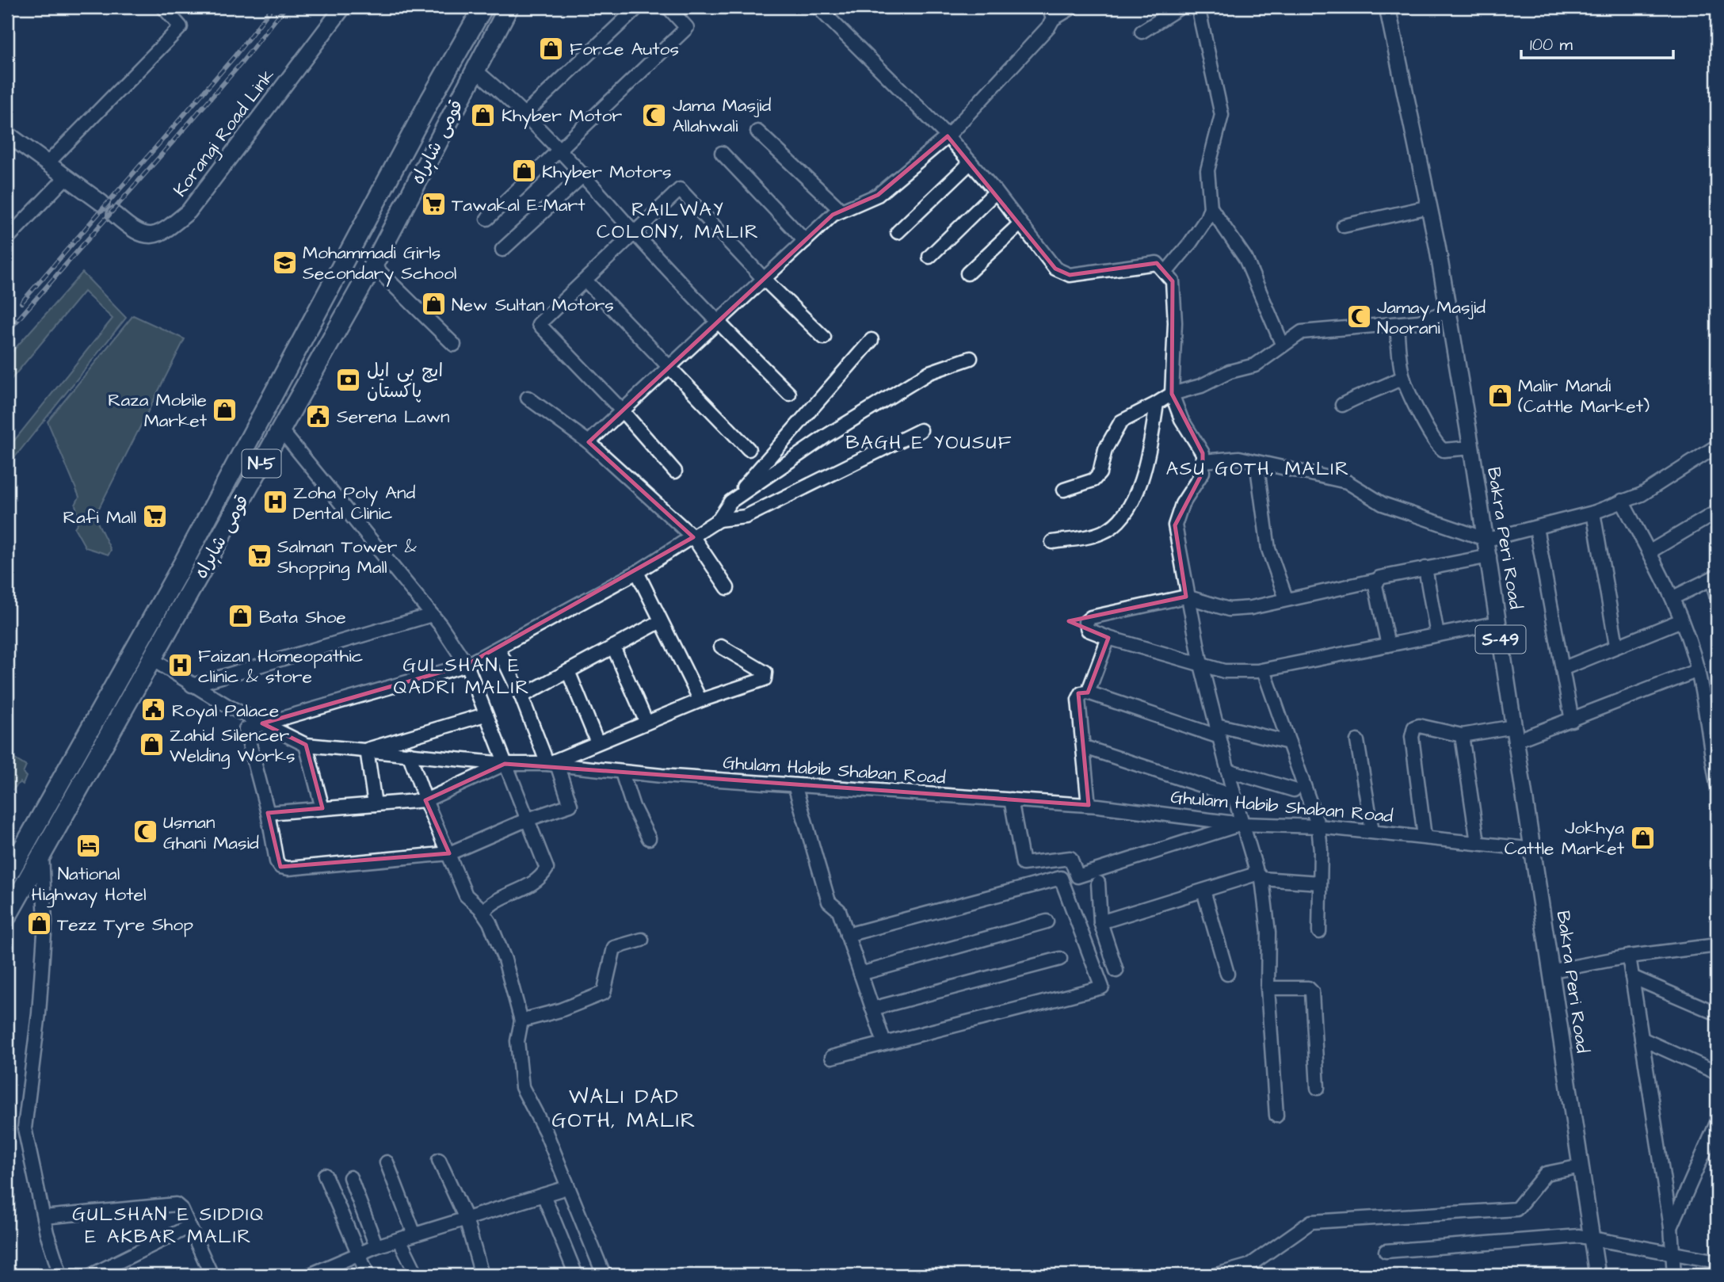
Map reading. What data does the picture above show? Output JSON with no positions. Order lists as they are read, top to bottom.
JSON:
{
  "streets": {
    "highway": ["قومی شاہراہ", "N-5"],
    "main road": ["Korangi Road Link", "Bakra Peri Road", "S-49"],
    "street": ["Ghulam Habib Shaban Road"]
  },
  "crossings": [
    ["قومی شاہراہ", "Ghulam Habib Shaban Road"],
    ["Bakra Peri Road", "Ghulam Habib Shaban Road"]
  ],
  "districts": [
    "RAILWAY COLONY, MALIR",
    "BAGH E YOUSUF",
    "ASU GOTH, MALIR",
    "GULSHAN E QADRI MALIR",
    "WALI DAD GOTH, MALIR",
    "GULSHAN E SIDDIQ E AKBAR MALIR"
  ],
  "places": {
    "shop": [
      "Force Autos",
      "Khyber Motor",
      "Khyber Motors",
      "New Sultan Motors",
      "Malir Mandi (Cattle Market)",
      "Raza Mobile Market",
      "Bata Shoe",
      "Zahid Silencer Welding Works",
      "Jokhya Cattle Market",
      "Tezz Tyre Shop"
    ],
    "mosque": ["Jama Masjid Allahwali", "Jamay Masjid Noorani", "Usman Ghani Masid"],
    "supermarket": ["Tawakal E-Mart", "Rafi Mall", "Salman Tower & Shopping Mall"],
    "school or university": ["Mohammadi Girls Secondary School"],
    "bank": ["ایچ بی ایل پاکستان"],
    "public building": ["Serena Lawn", "Royal Palace"],
    "hospital": ["Zoha Poly And Dental Clinic", "Faizan Homeopathic clinic & store"],
    "hotel": ["National Highway Hotel"]
  },
  "scale_bar": "100 m"
}
